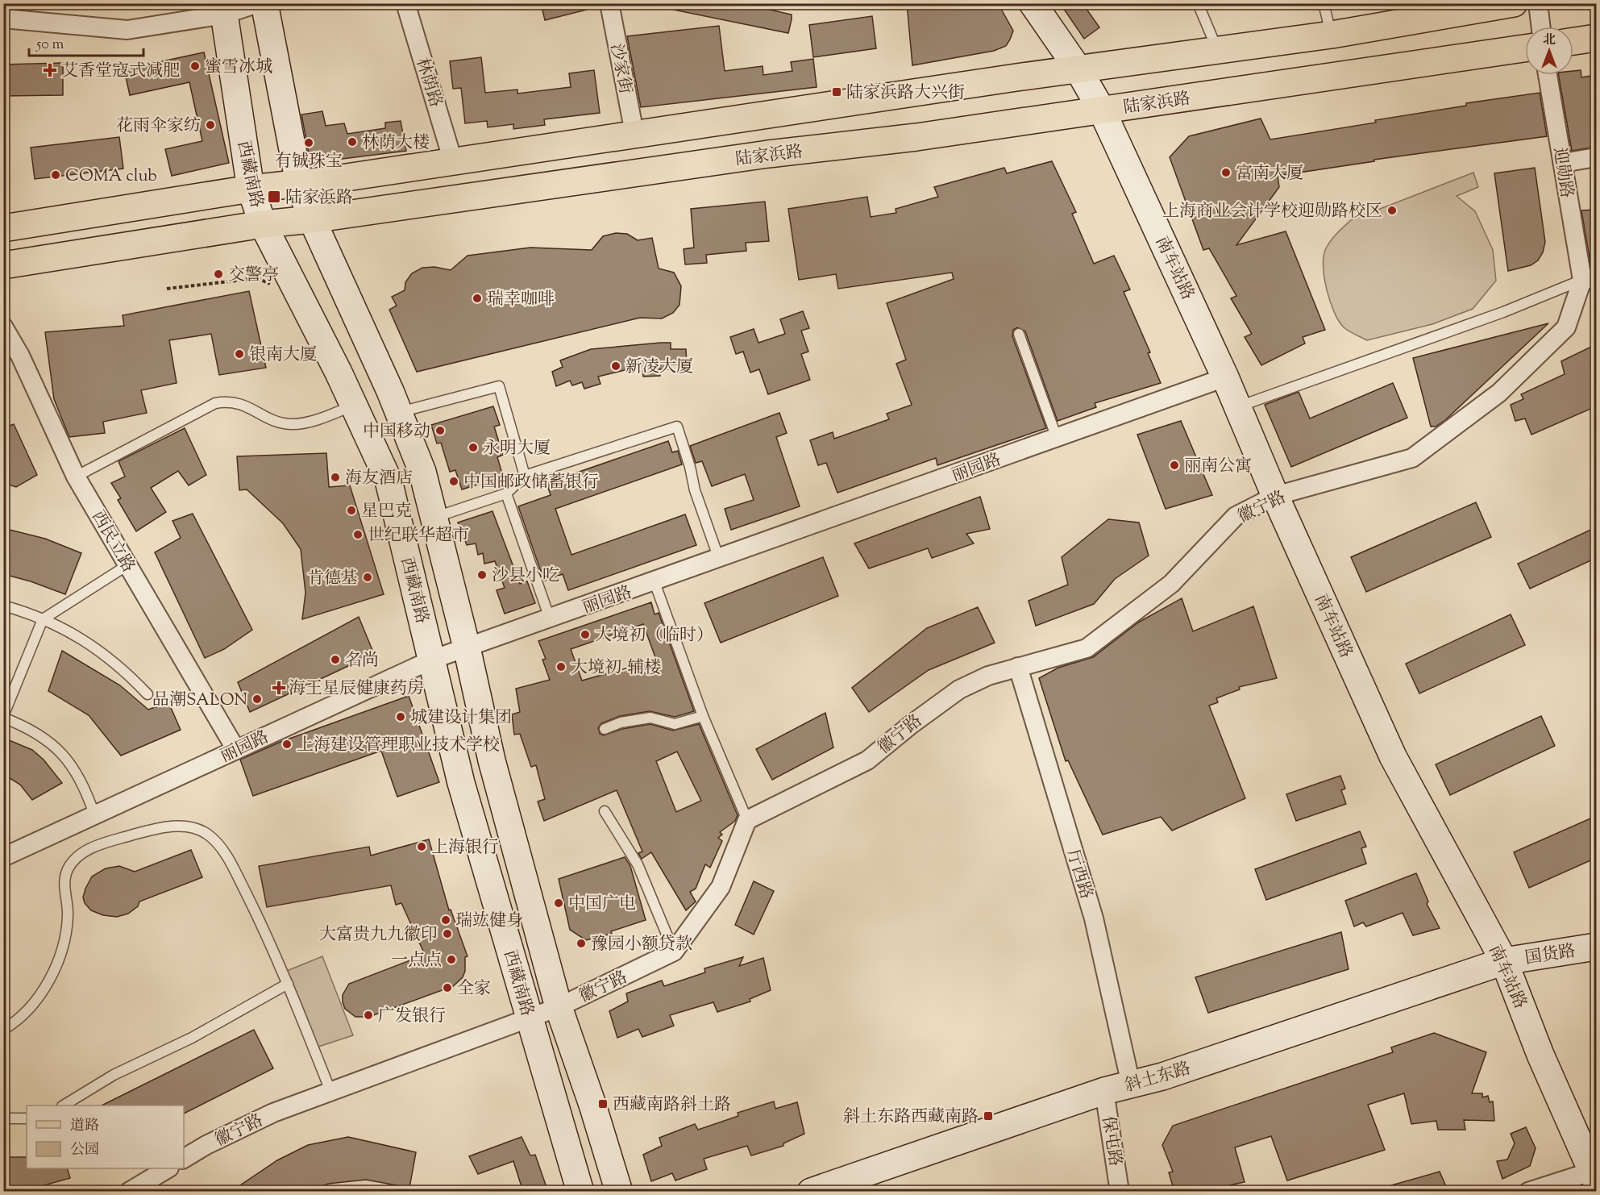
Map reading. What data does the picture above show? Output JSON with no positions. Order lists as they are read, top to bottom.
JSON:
{
  "streets": {
    "main road": [
      "陆家浜路",
      "西藏南路",
      "南车站路",
      "国货路",
      "斜土东路"
    ],
    "street": [
      "沙家街",
      "林荫路",
      "迎勋路",
      "丽园路",
      "徽宁路",
      "西民立路",
      "厅西路",
      "保屯路"
    ]
  },
  "crossings": [
    ["陆家浜路", "西藏南路"],
    ["陆家浜路", "南车站路"],
    ["迎勋路", "徽宁路"],
    ["西藏南路", "丽园路"],
    ["西藏南路", "徽宁路"],
    ["南车站路", "丽园路"],
    ["南车站路", "徽宁路"],
    ["南车站路", "国货路"],
    ["南车站路", "斜土东路"],
    ["丽园路", "西民立路"],
    ["徽宁路", "厅西路"],
    ["厅西路", "斜土东路"],
    ["国货路", "斜土东路"],
    ["斜土东路", "保屯路"]
  ],
  "places": {
    "other": [
      "蜜雪冰城",
      "花雨伞家纺",
      "林荫大楼",
      "有铖珠宝",
      "富南大厦",
      "COMA club",
      "上海商业会计学校迎勋路校区",
      "交警亭",
      "瑞幸咖啡",
      "银南大厦",
      "新凌大厦",
      "中国移动",
      "永明大厦",
      "丽南公寓",
      "海友酒店",
      "中国邮政储蓄银行",
      "星巴克",
      "世纪联华超市",
      "沙县小吃",
      "肯德基",
      "大境初（临时）",
      "名尚",
      "大境初-辅楼",
      "品潮SALON",
      "城建设计集团",
      "上海建设管理职业技术学校",
      "上海银行",
      "中国广电",
      "瑞竑健身",
      "大富贵九九徽印",
      "豫园小额贷款",
      "一点点",
      "全家",
      "广发银行"
    ],
    "health": ["艾香堂寇式减肥", "海王星辰健康药房"],
    "transit": [
      "陆家浜路大兴街",
      "陆家浜路",
      "西藏南路斜土路",
      "斜土东路西藏南路"
    ]
  },
  "legend": ["道路", "公园"],
  "scale_bar": "50 m",
  "north": "top"
}
